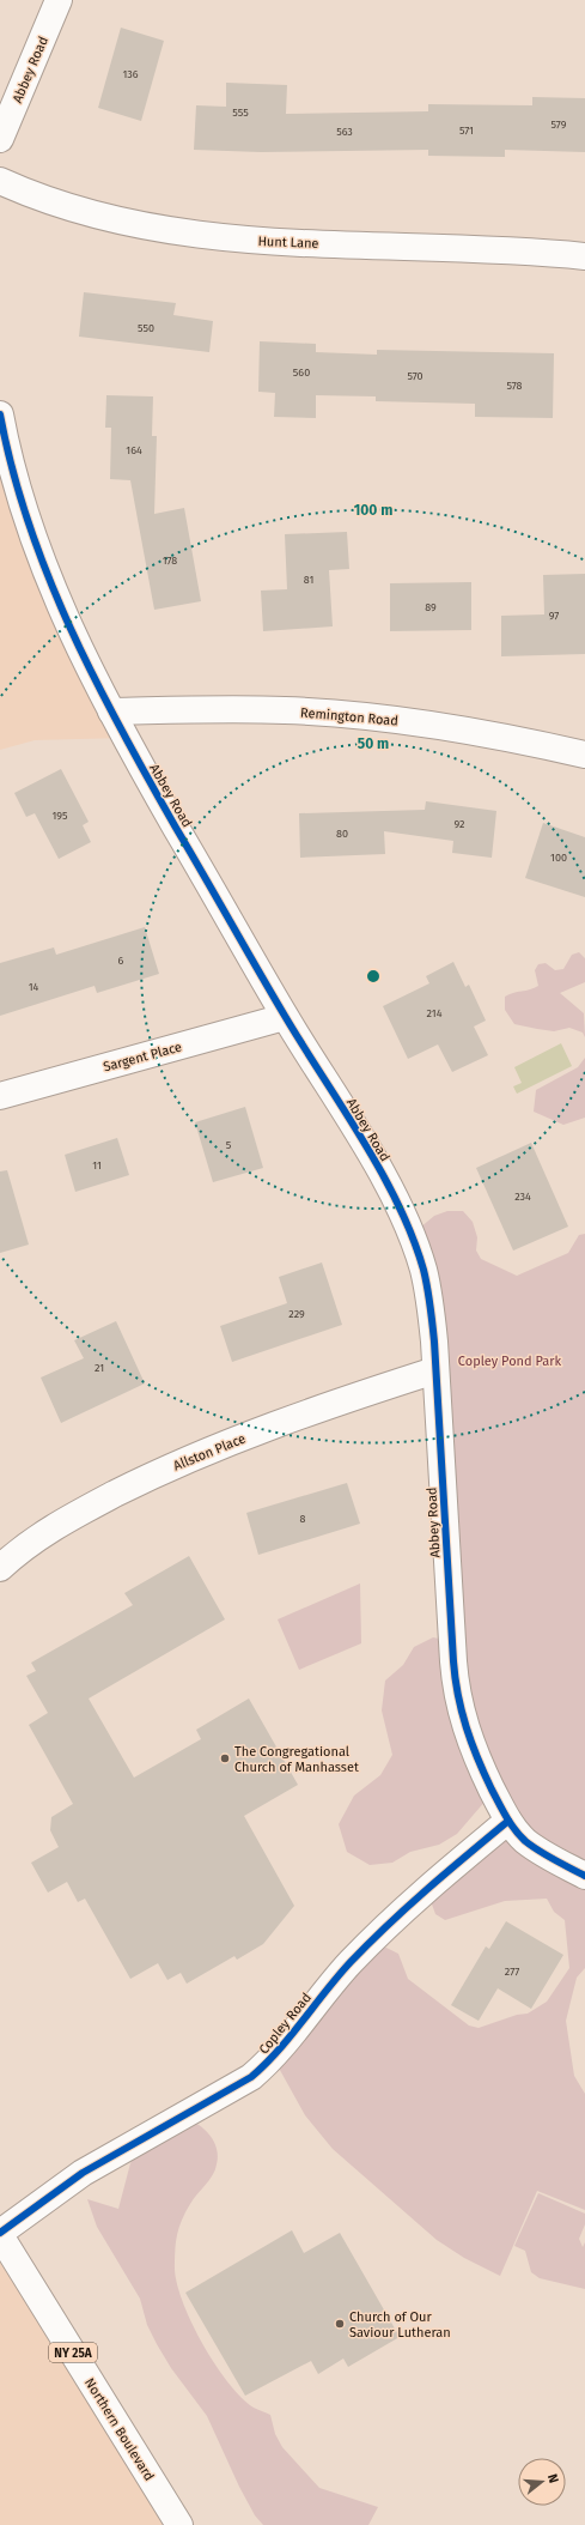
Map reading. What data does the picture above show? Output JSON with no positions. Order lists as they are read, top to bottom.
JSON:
{
  "streets": {
    "street": [
      "Abbey Road",
      "Hunt Lane",
      "Remington Road",
      "Sargent Place",
      "Allston Place",
      "Copley Road",
      "NY 25A",
      "Northern Boulevard"
    ]
  },
  "crossings": [
    ["Abbey Road", "Remington Road"],
    ["Abbey Road", "Sargent Place"],
    ["Abbey Road", "Allston Place"],
    ["Abbey Road", "Copley Road"],
    ["Copley Road", "Northern Boulevard"]
  ],
  "parks": ["Copley Pond Park"],
  "places": ["The Congregational Church of Manhasset", "Church of Our Saviour Lutheran"],
  "house_numbers": [
    "136",
    "555",
    "579",
    "571",
    "563",
    "550",
    "560",
    "570",
    "578",
    "164",
    "178",
    "81",
    "89",
    "97",
    "195",
    "92",
    "80",
    "100",
    "6",
    "14",
    "214",
    "5",
    "11",
    "234",
    "229",
    "21",
    "8",
    "277"
  ],
  "north": "right",
  "rings": ["100 m", "50 m"]
}
